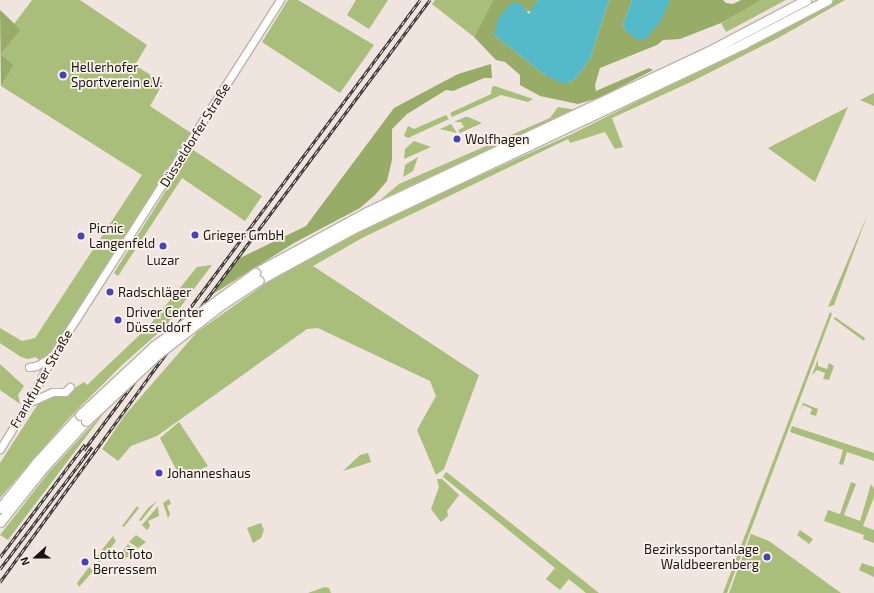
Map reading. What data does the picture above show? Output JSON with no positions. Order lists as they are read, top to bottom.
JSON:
{
  "streets": {
    "main road": ["Düsseldorfer Straße", "Frankfurter Straße"]
  },
  "crossings": [
    ["Düsseldorfer Straße", "Frankfurter Straße"]
  ],
  "places": [
    "Hellerhofer Sportverein e.V.",
    "Wolfhagen",
    "Grieger GmbH",
    "Picnic Langenfeld",
    "Luzar",
    "Radschläger",
    "Driver Center Düsseldorf",
    "Johanneshaus",
    "Bezirkssportanlage Waldbeerenberg",
    "Lotto Toto Berressem"
  ],
  "north": "left"
}
